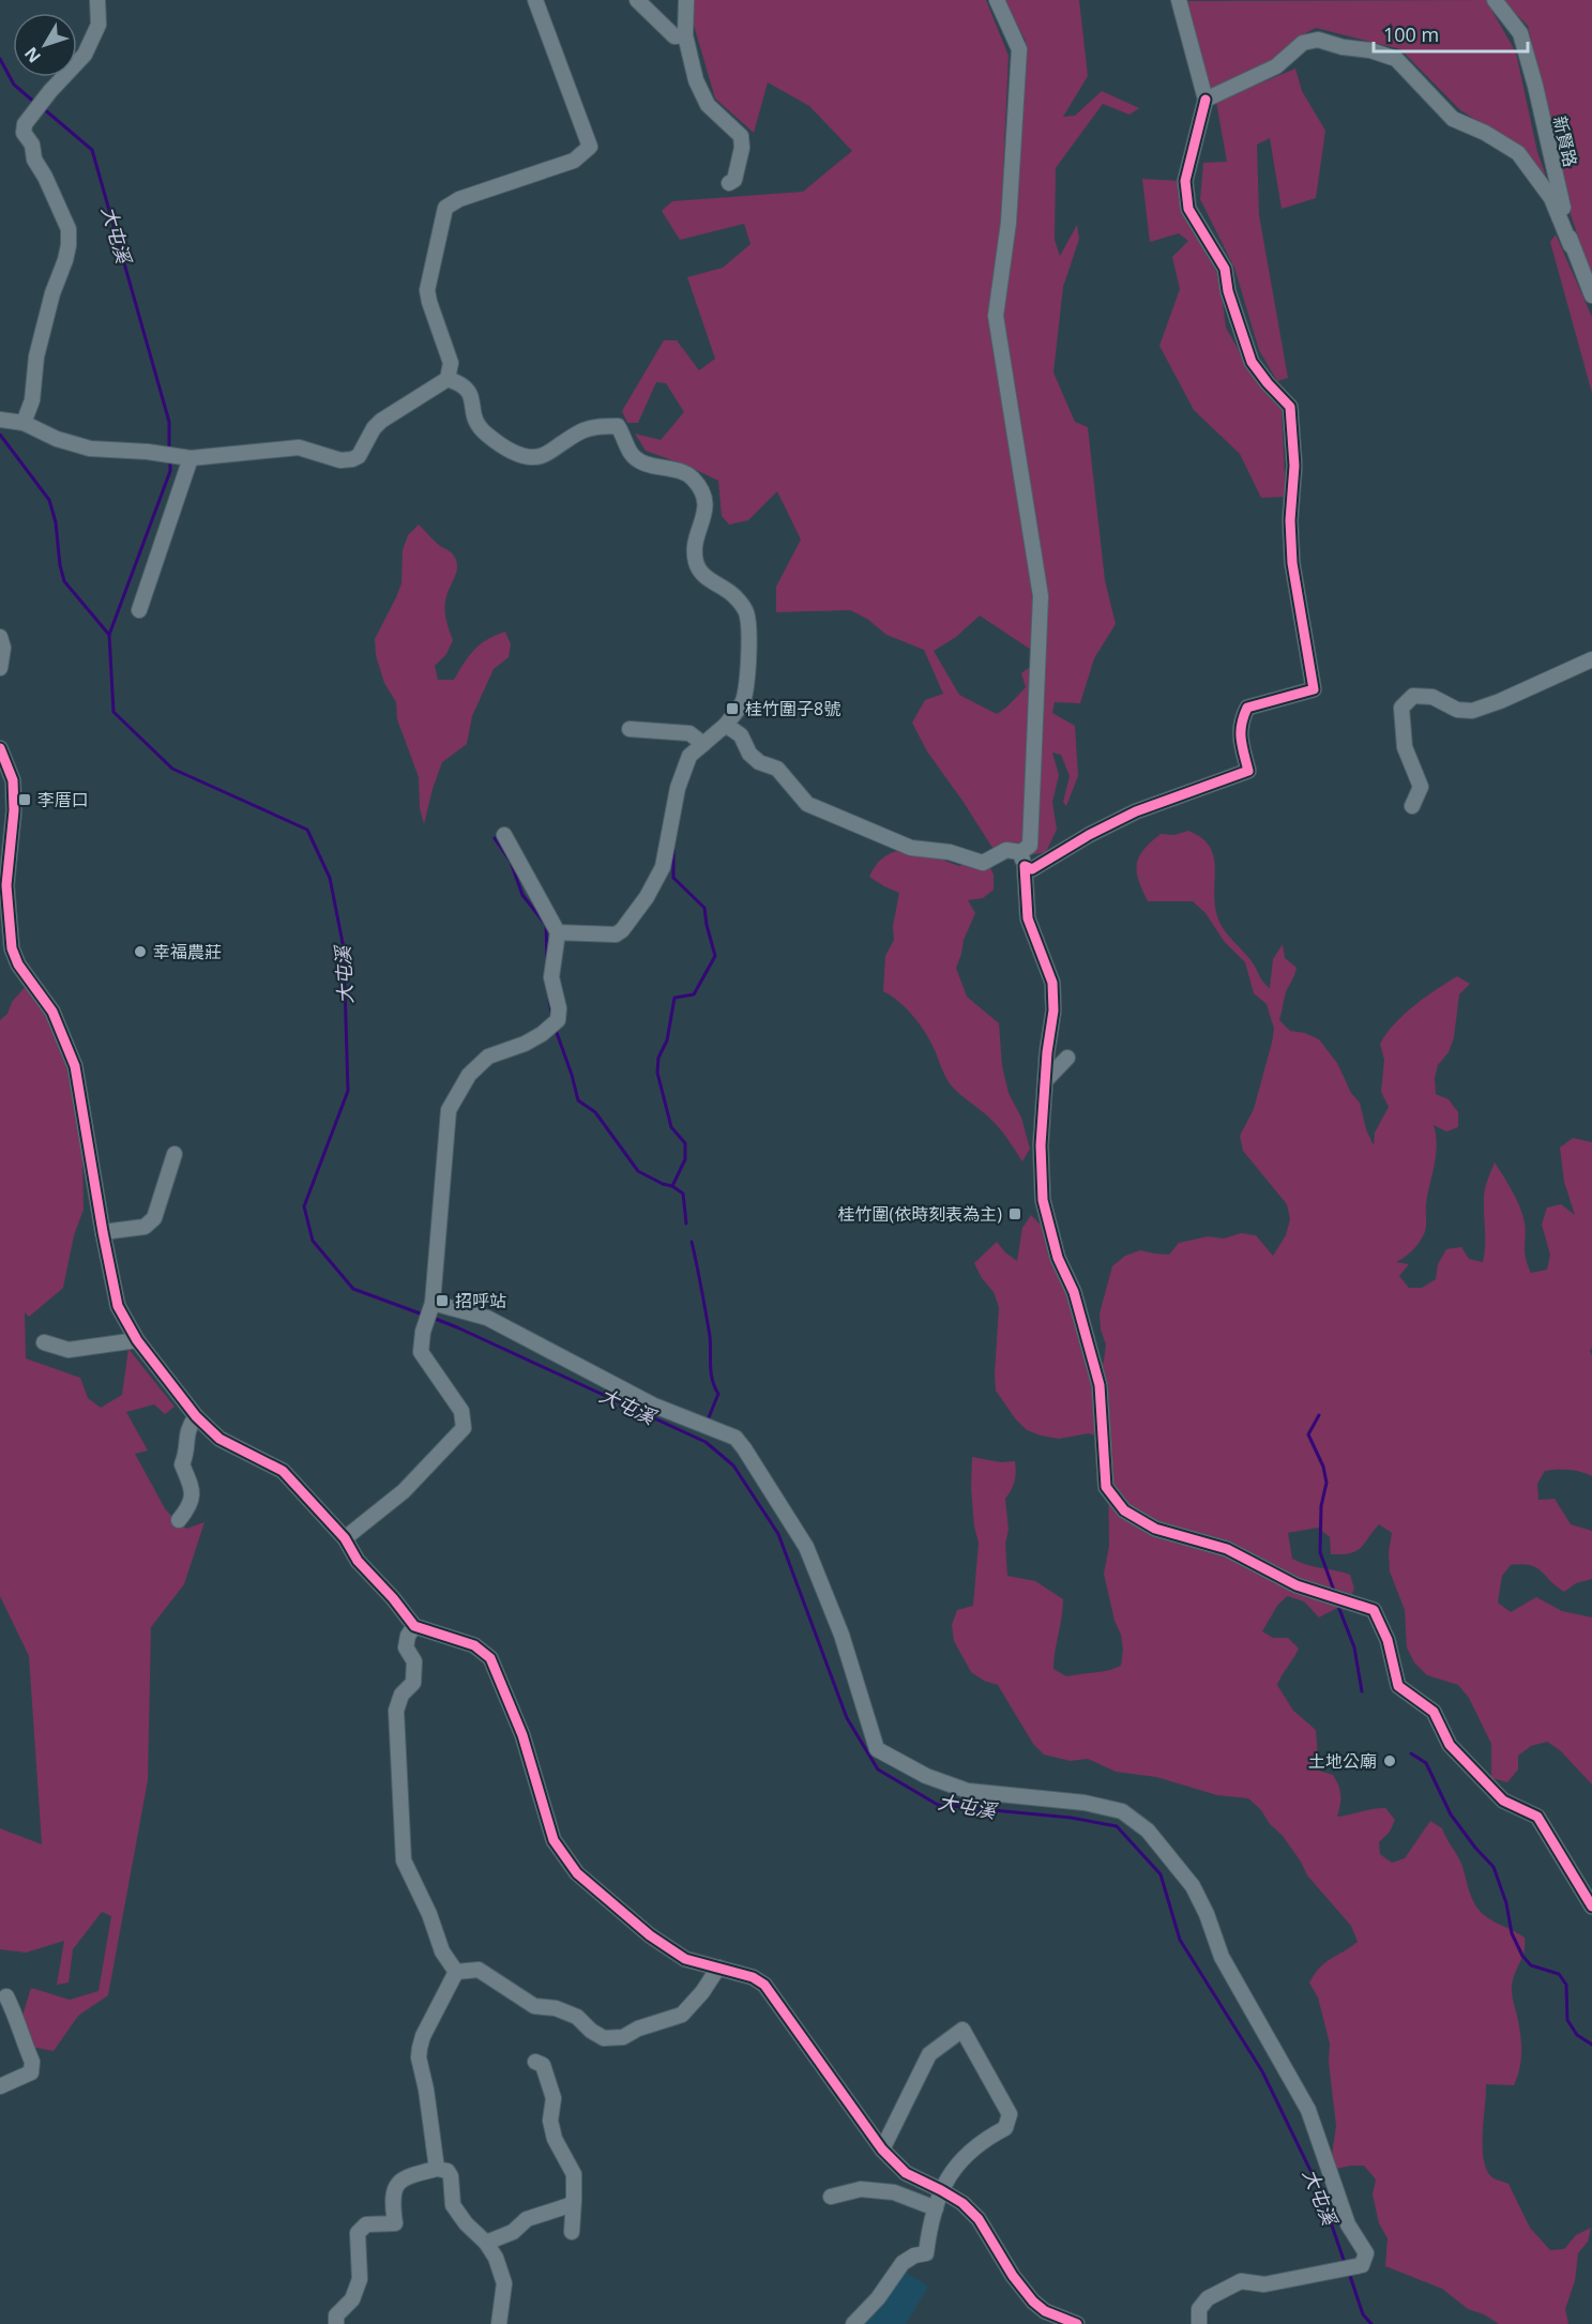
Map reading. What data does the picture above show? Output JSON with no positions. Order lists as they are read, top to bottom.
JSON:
{
  "streets": {
    "street": ["新賢路"]
  },
  "water": ["大屯溪"],
  "places": {
    "transit": [
      "桂竹圍子8號",
      "李厝口",
      "桂竹圍(依時刻表為主)",
      "招呼站"
    ],
    "other": ["幸福農莊", "土地公廟"]
  },
  "scale_bar": "100 m",
  "north": "bottom left"
}
